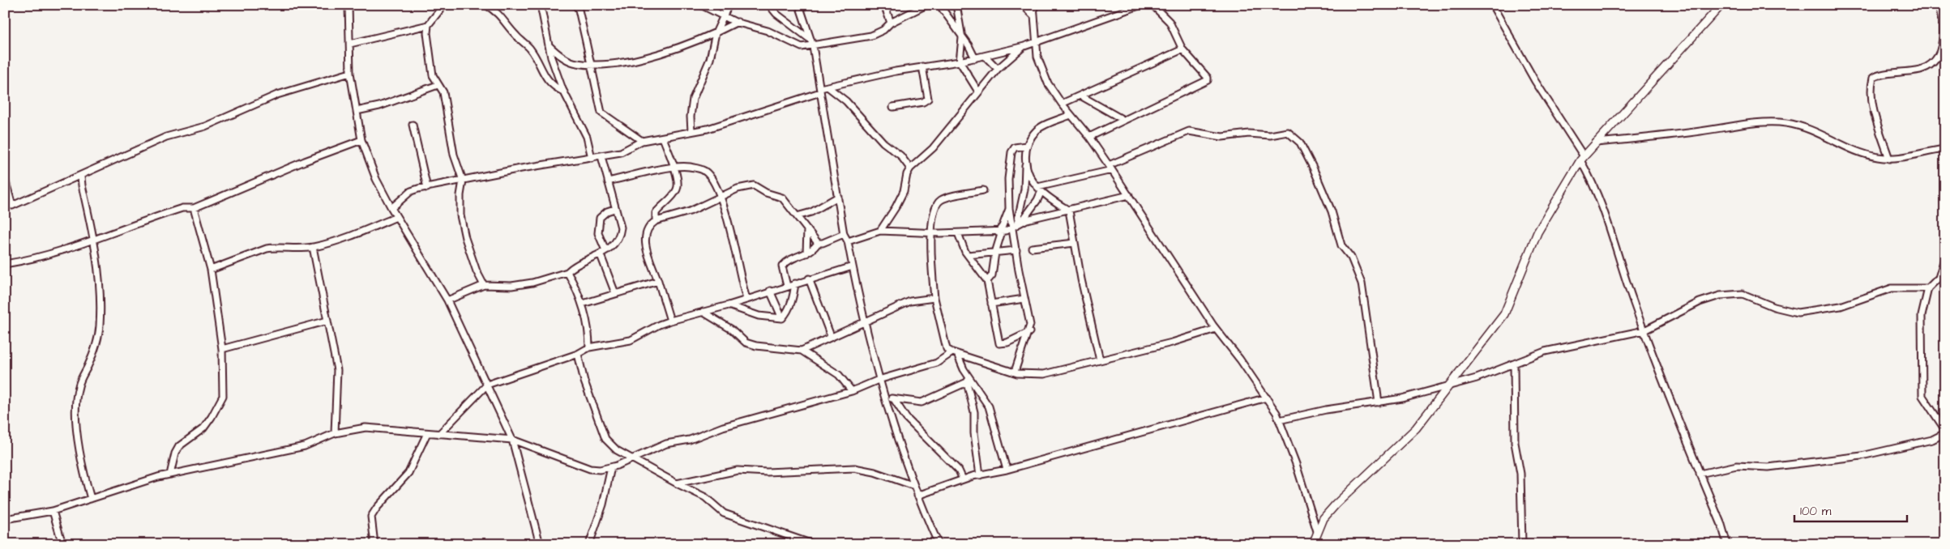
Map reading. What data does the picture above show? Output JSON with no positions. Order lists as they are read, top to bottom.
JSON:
{
  "scale_bar": "100 m"
}
